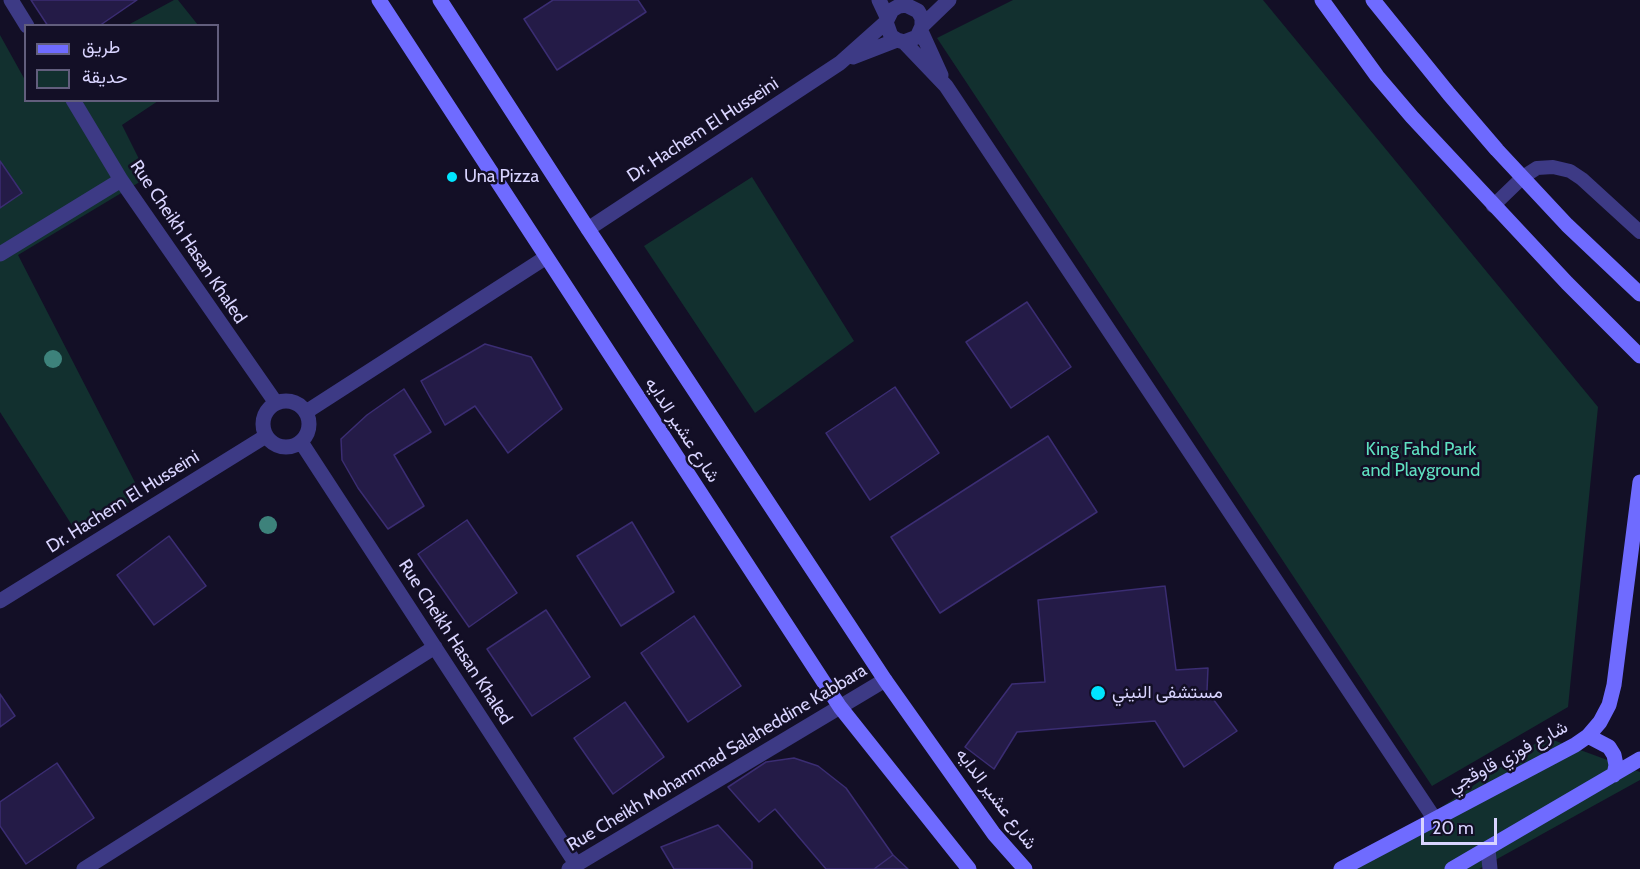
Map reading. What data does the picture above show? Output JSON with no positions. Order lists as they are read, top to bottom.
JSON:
{
  "streets": {
    "street": [
      "Dr. Hachem El Husseini",
      "Rue Cheikh Hasan Khaled",
      "شارع عشير الدايه",
      "شارع فوزي قاوقجي",
      "Rue Cheikh Mohammad Salaheddine Kabbara"
    ]
  },
  "crossings": [
    ["Dr. Hachem El Husseini", "Rue Cheikh Hasan Khaled"],
    ["Dr. Hachem El Husseini", "شارع عشير الدايه"],
    ["Rue Cheikh Hasan Khaled", "Rue Cheikh Mohammad Salaheddine Kabbara"],
    ["شارع عشير الدايه", "Rue Cheikh Mohammad Salaheddine Kabbara"]
  ],
  "parks": ["King Fahd Park and Playground"],
  "places": ["Una Pizza", "مستشفى النيني"],
  "legend": ["طريق", "حديقة"],
  "scale_bar": "20 m"
}
